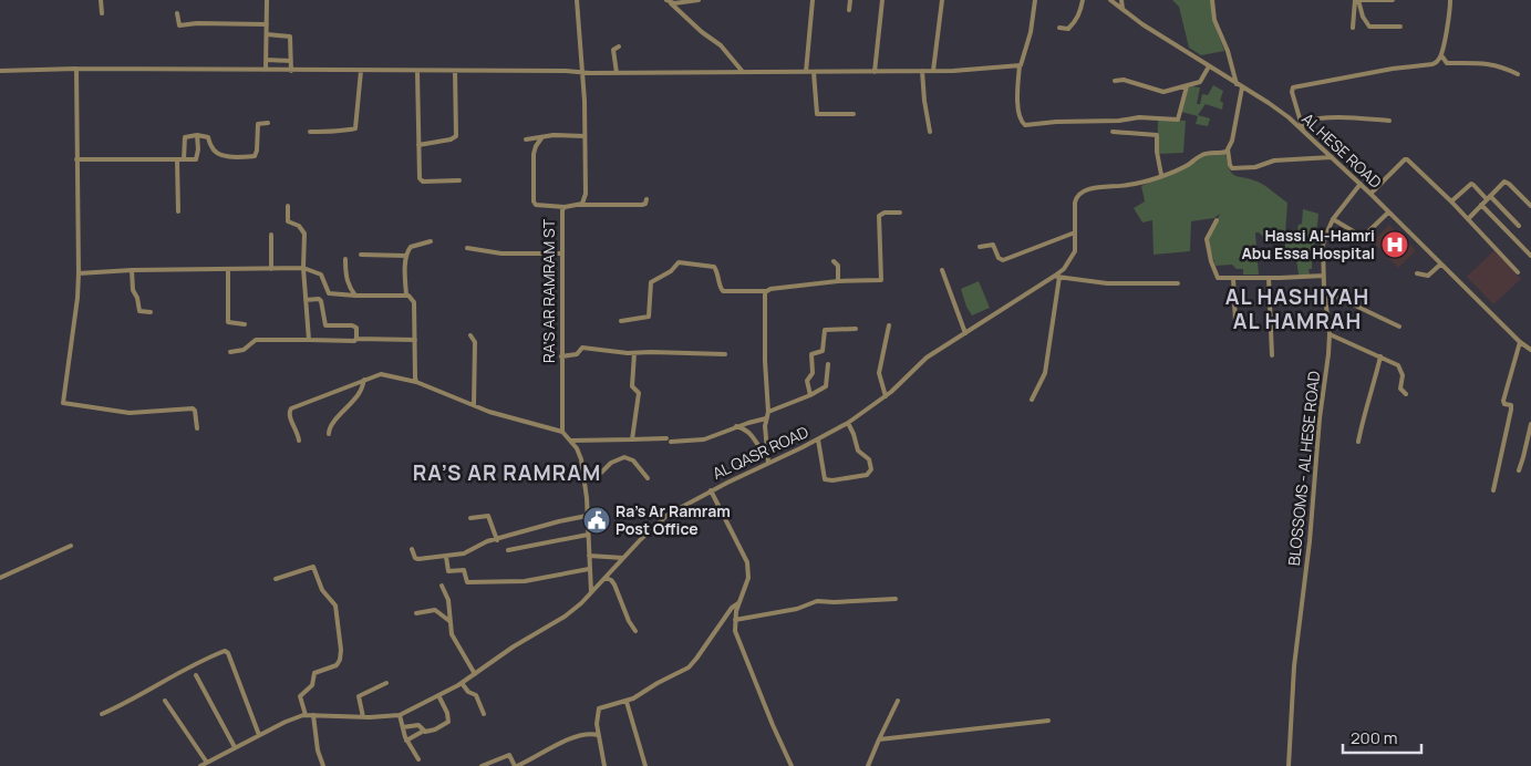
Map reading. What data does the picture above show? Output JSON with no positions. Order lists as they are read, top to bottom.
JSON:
{
  "streets": {
    "street": [
      "AL HESE ROAD",
      "RA’S AR RAMRAM ST",
      "AL QASR ROAD",
      "BLOSSOMS - AL HESE ROAD"
    ]
  },
  "crossings": [
    ["AL HESE ROAD", "BLOSSOMS - AL HESE ROAD"]
  ],
  "districts": ["AL HASHIYAH AL HAMRAH", "RA’S AR RAMRAM"],
  "places": {
    "hospital": ["Hassi Al-Hamri Abu Essa Hospital"],
    "public building": ["Ra’s Ar Ramram Post Office"]
  },
  "scale_bar": "200 m"
}
